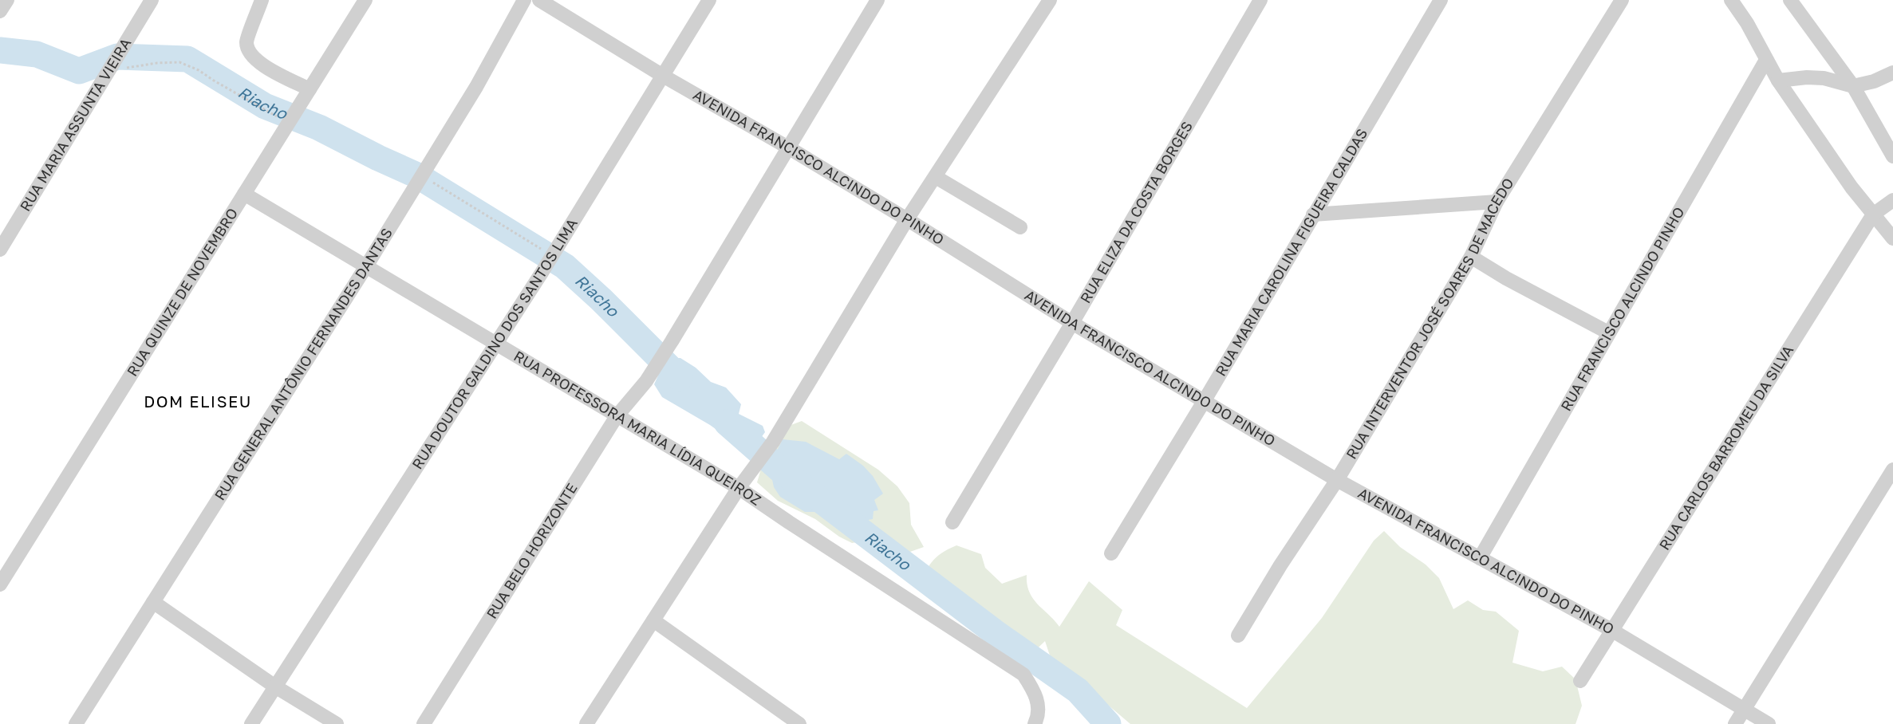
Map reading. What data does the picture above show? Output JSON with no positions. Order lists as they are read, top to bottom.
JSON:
{
  "streets": {
    "street": [
      "RUA MARIA ASSUNTA VIEIRA",
      "AVENIDA FRANCISCO ALCINDO DO PINHO",
      "RUA ELIZA DA COSTA BORGES",
      "RUA MARIA CAROLINA FIGUEIRA CALDAS",
      "RUA QUINZE DE NOVEMBRO",
      "RUA FRANCISCO ALCINDO PINHO",
      "RUA INTERVENTOR JOSÉ SOARES DE MACEDO",
      "RUA DOUTOR GALDINO DOS SANTOS LIMA",
      "RUA GENERAL ANTÔNIO FERNANDES DANTAS",
      "RUA PROFESSORA MARIA LÍDIA QUEIROZ",
      "RUA CARLOS BARROMEU DA SILVA",
      "RUA BELO HORIZONTE"
    ]
  },
  "crossings": [
    ["AVENIDA FRANCISCO ALCINDO DO PINHO", "RUA ELIZA DA COSTA BORGES"],
    ["AVENIDA FRANCISCO ALCINDO DO PINHO", "RUA MARIA CAROLINA FIGUEIRA CALDAS"],
    ["AVENIDA FRANCISCO ALCINDO DO PINHO", "RUA FRANCISCO ALCINDO PINHO"],
    ["AVENIDA FRANCISCO ALCINDO DO PINHO", "RUA INTERVENTOR JOSÉ SOARES DE MACEDO"],
    ["AVENIDA FRANCISCO ALCINDO DO PINHO", "RUA DOUTOR GALDINO DOS SANTOS LIMA"],
    ["AVENIDA FRANCISCO ALCINDO DO PINHO", "RUA CARLOS BARROMEU DA SILVA"],
    ["AVENIDA FRANCISCO ALCINDO DO PINHO", "RUA BELO HORIZONTE"],
    ["RUA QUINZE DE NOVEMBRO", "RUA PROFESSORA MARIA LÍDIA QUEIROZ"],
    ["RUA DOUTOR GALDINO DOS SANTOS LIMA", "RUA PROFESSORA MARIA LÍDIA QUEIROZ"],
    ["RUA GENERAL ANTÔNIO FERNANDES DANTAS", "RUA PROFESSORA MARIA LÍDIA QUEIROZ"],
    ["RUA PROFESSORA MARIA LÍDIA QUEIROZ", "RUA BELO HORIZONTE"]
  ],
  "districts": ["DOM ELISEU"],
  "water": ["Riacho"]
}
